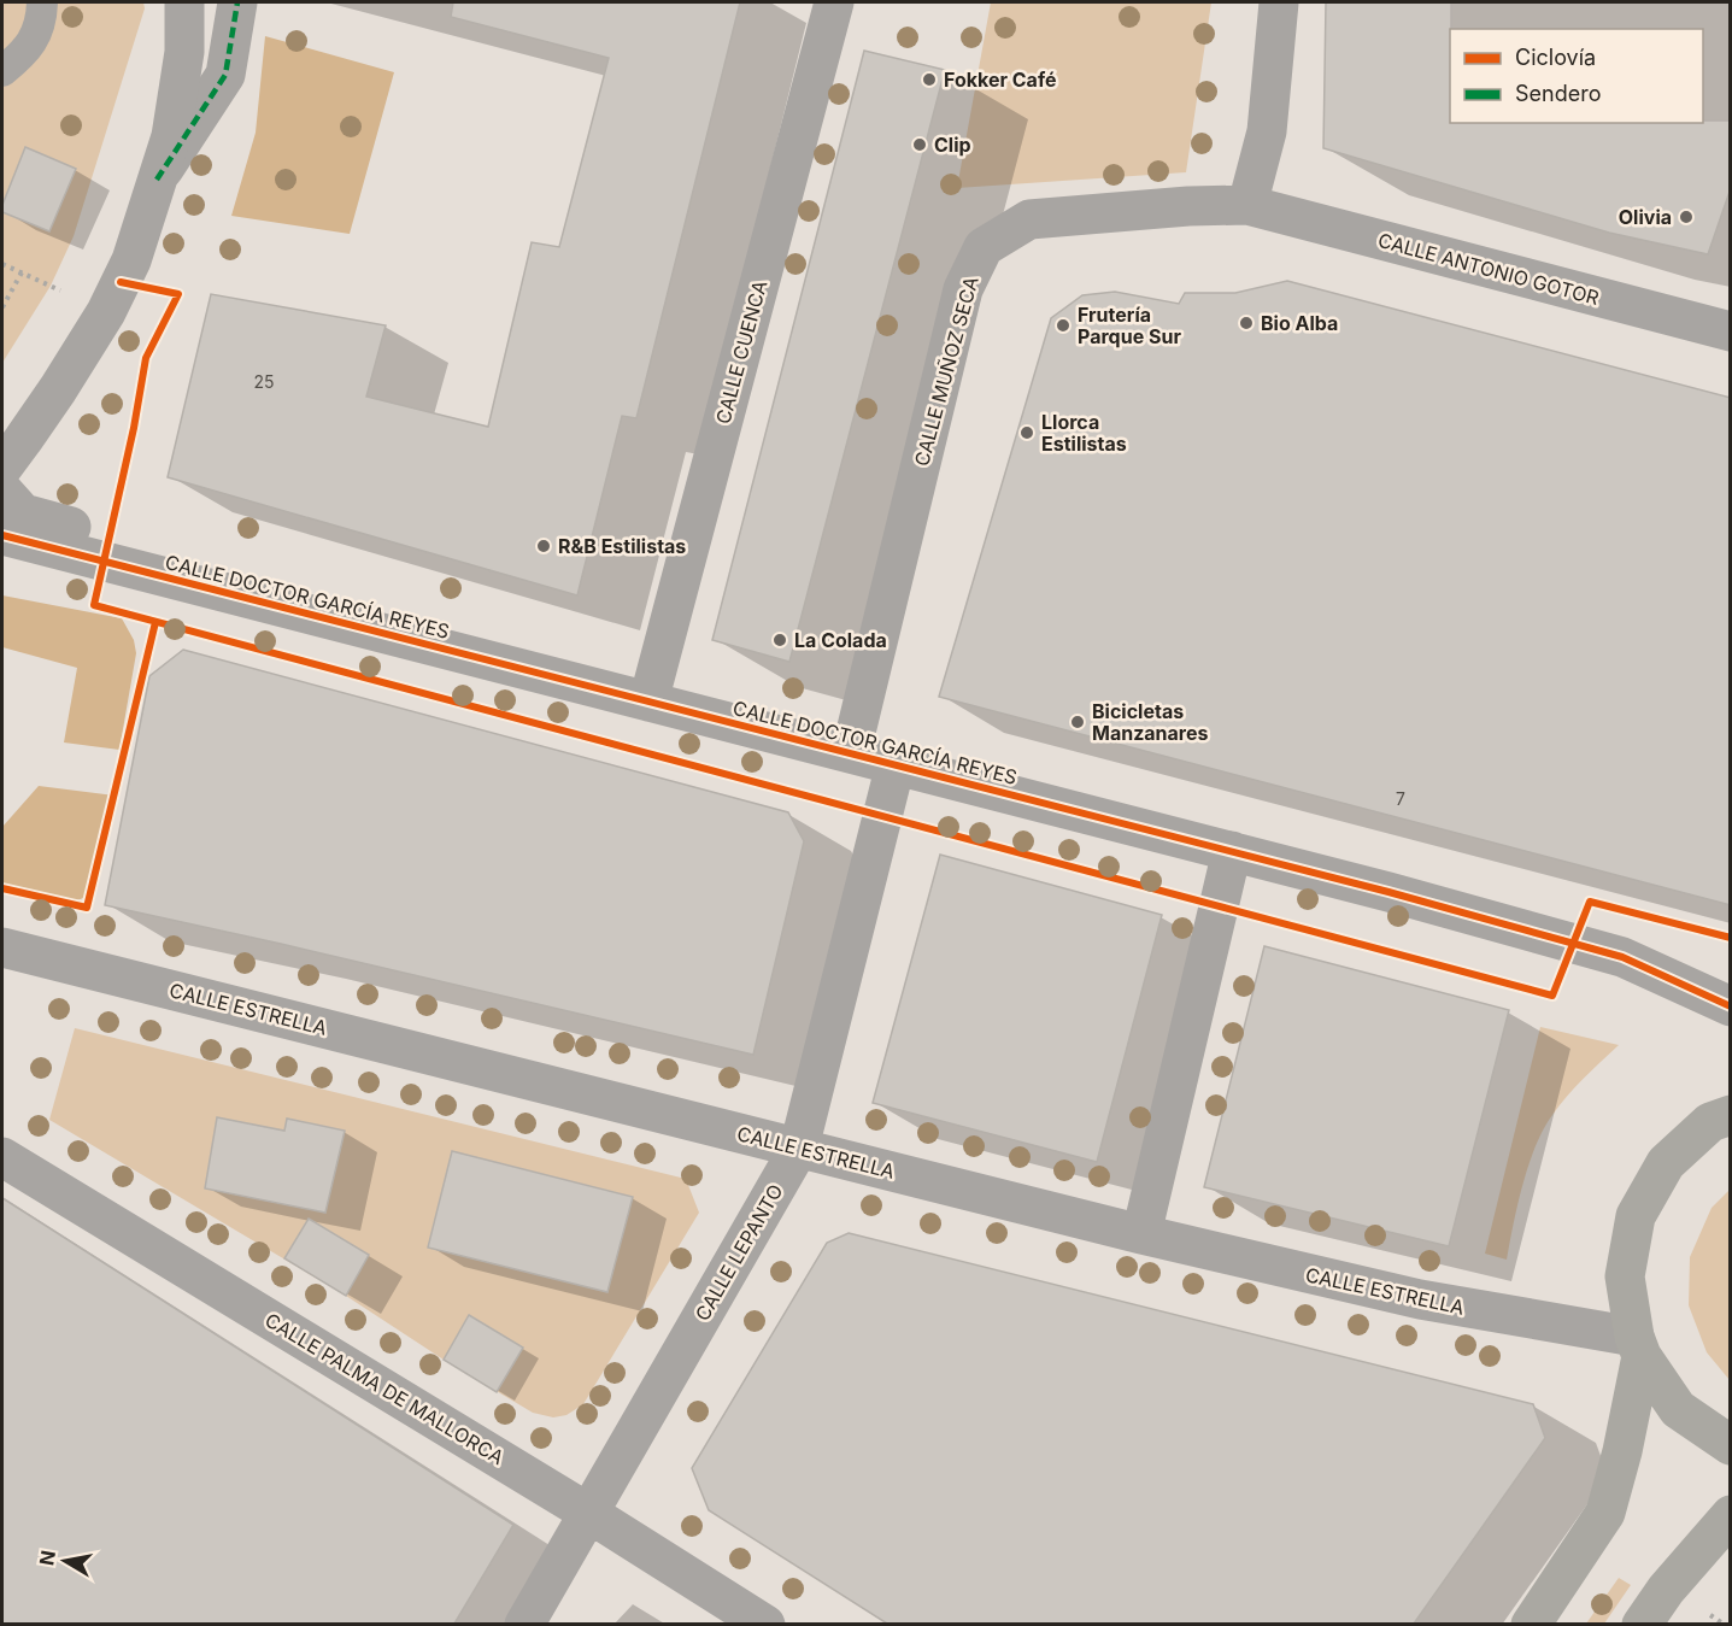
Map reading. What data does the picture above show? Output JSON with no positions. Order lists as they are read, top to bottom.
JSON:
{
  "streets": {
    "street": [
      "CALLE ANTONIO GOTOR",
      "CALLE CUENCA",
      "CALLE MUÑOZ SECA",
      "CALLE DOCTOR GARCÍA REYES",
      "CALLE ESTRELLA",
      "CALLE LEPANTO",
      "CALLE PALMA DE MALLORCA"
    ]
  },
  "crossings": [
    ["CALLE ANTONIO GOTOR", "CALLE MUÑOZ SECA"],
    ["CALLE CUENCA", "CALLE DOCTOR GARCÍA REYES"],
    ["CALLE MUÑOZ SECA", "CALLE DOCTOR GARCÍA REYES"],
    ["CALLE DOCTOR GARCÍA REYES", "CALLE LEPANTO"],
    ["CALLE ESTRELLA", "CALLE LEPANTO"],
    ["CALLE LEPANTO", "CALLE PALMA DE MALLORCA"]
  ],
  "places": [
    "Fokker Café",
    "Clip",
    "Olivia",
    "Bio Alba",
    "Frutería Parque Sur",
    "Llorca Estilistas",
    "R&B Estilistas",
    "La Colada",
    "Bicicletas Manzanares"
  ],
  "house_numbers": ["25", "7"],
  "legend": ["Ciclovía", "Sendero"],
  "north": "left"
}
